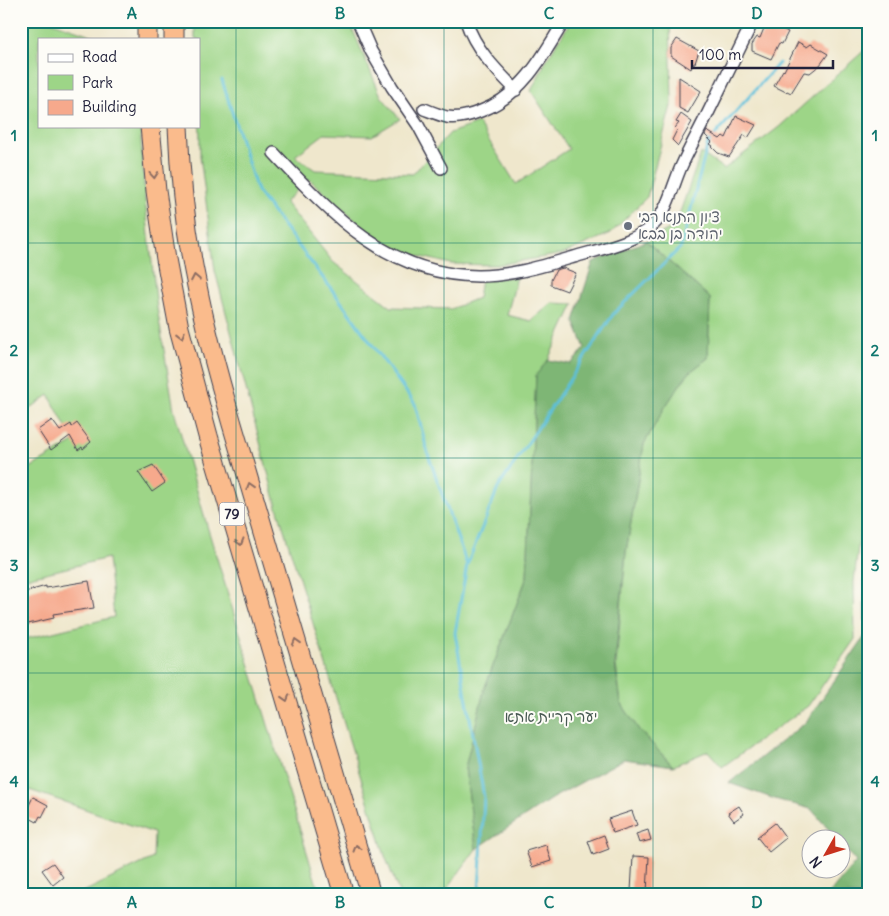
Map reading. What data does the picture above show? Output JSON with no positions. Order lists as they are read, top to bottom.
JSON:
{
  "streets": {
    "highway": ["79"]
  },
  "parks": ["יער קריית אתא"],
  "places": ["ציון התנא רבי יהודה בן בבא"],
  "legend": ["Road", "Park", "Building"],
  "scale_bar": "100 m",
  "north": "bottom left",
  "grid": {
    "columns": [
      "A",
      "B",
      "C",
      "D"
    ],
    "rows": [
      "1",
      "2",
      "3",
      "4"
    ]
  }
}
